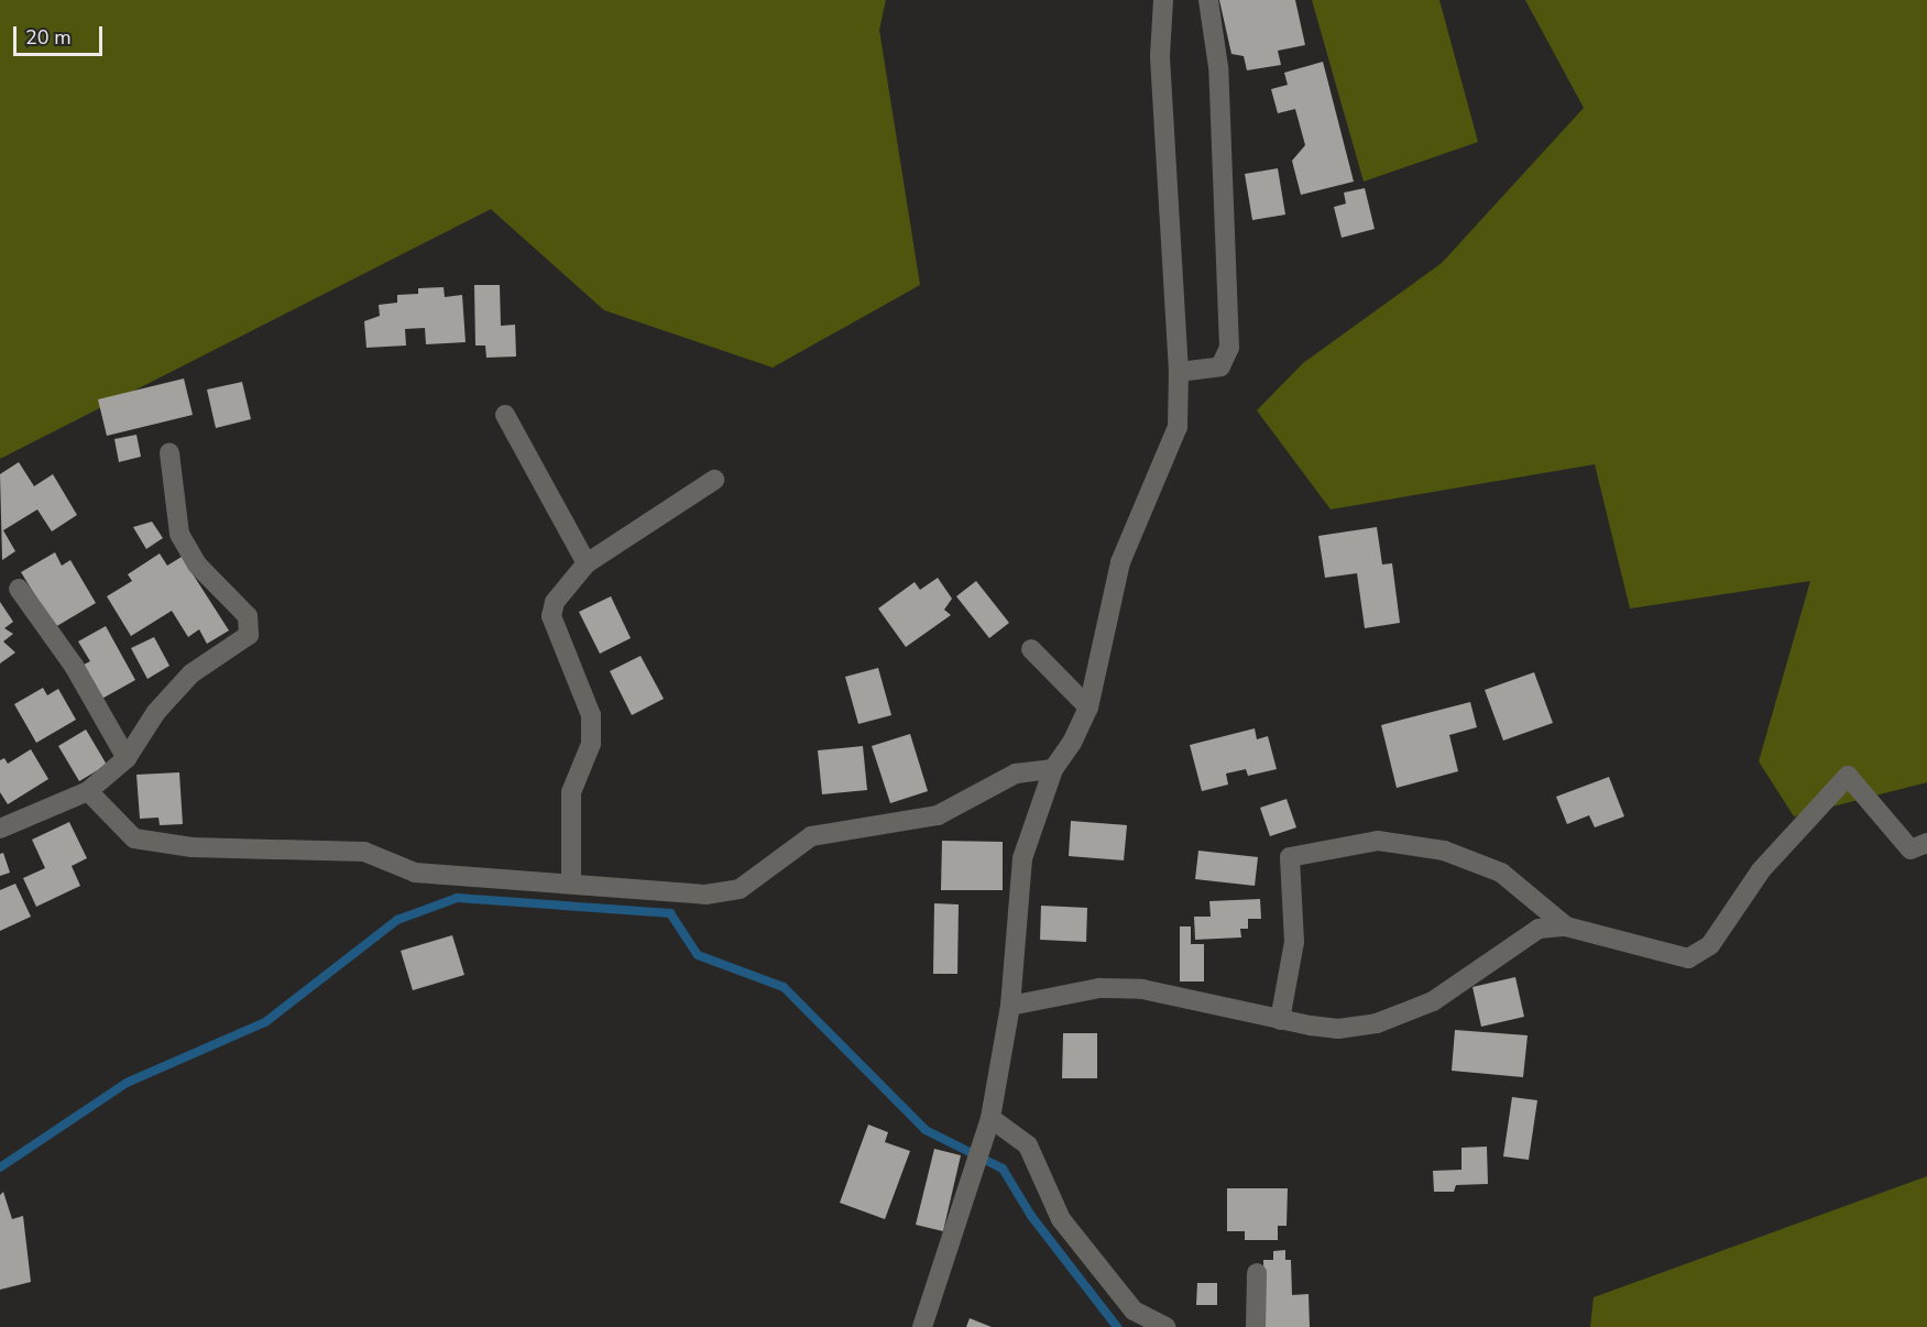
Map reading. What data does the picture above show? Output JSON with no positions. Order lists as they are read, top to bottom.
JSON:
{
  "scale_bar": "20 m"
}
